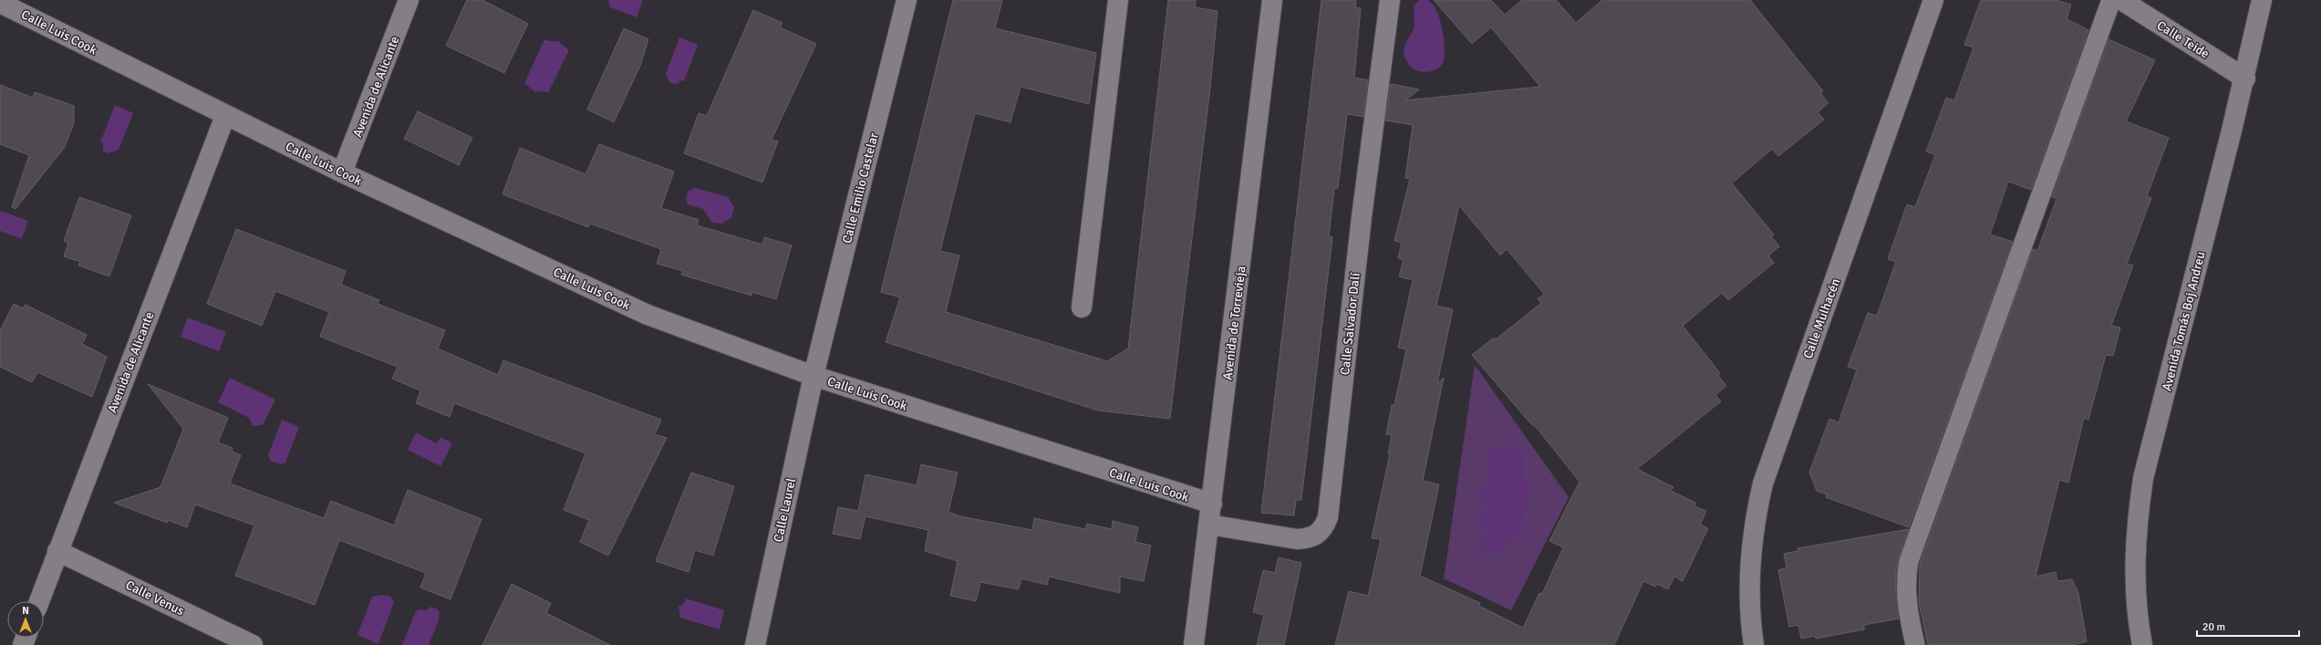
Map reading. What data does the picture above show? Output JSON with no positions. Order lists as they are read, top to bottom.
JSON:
{
  "streets": {
    "street": [
      "Calle Luis Cook",
      "Calle Teide",
      "Avenida de Alicante",
      "Calle Emilio Castelar",
      "Calle Mulhacén",
      "Avenida Tomás Boj Andreu",
      "Avenida de Torrevieja",
      "Calle Salvador Dalí",
      "Calle Laurel",
      "Calle Venus"
    ]
  },
  "crossings": [
    ["Calle Luis Cook", "Avenida de Alicante"],
    ["Calle Luis Cook", "Calle Emilio Castelar"],
    ["Calle Luis Cook", "Avenida de Torrevieja"],
    ["Calle Luis Cook", "Calle Laurel"],
    ["Calle Teide", "Avenida Tomás Boj Andreu"],
    ["Avenida de Alicante", "Calle Venus"],
    ["Calle Emilio Castelar", "Calle Laurel"],
    ["Avenida de Torrevieja", "Calle Salvador Dalí"]
  ],
  "scale_bar": "20 m",
  "north": "top"
}
